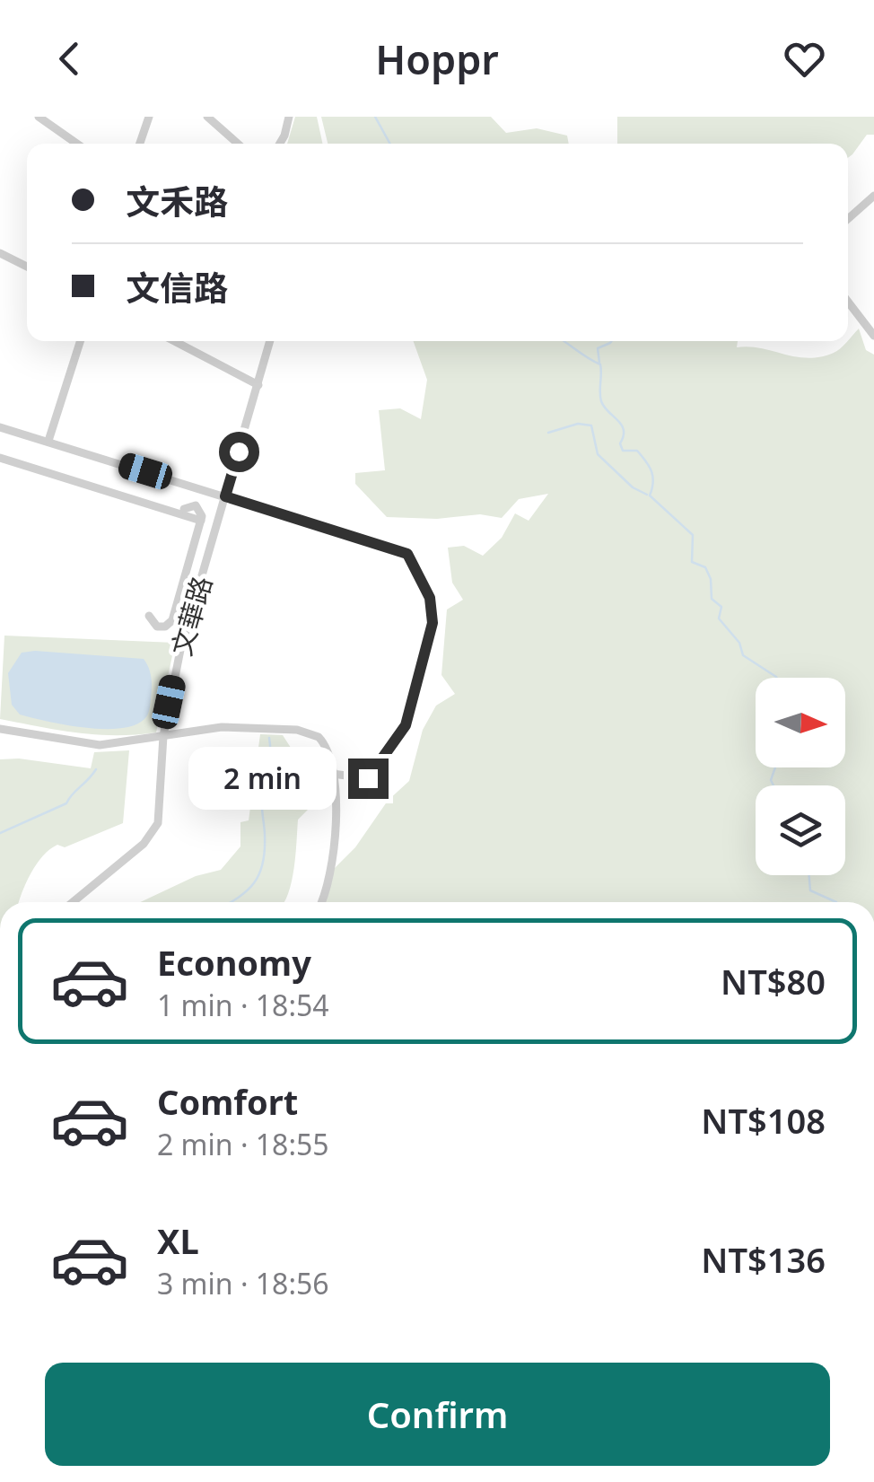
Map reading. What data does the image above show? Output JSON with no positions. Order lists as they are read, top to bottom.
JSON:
{
  "streets": {
    "street": ["文華路"]
  },
  "north": "right",
  "page": {
    "header": "Hoppr",
    "banner": ["文禾路", "文信路"],
    "bubble": "2 min",
    "list": [
      {
        "name": "Economy",
        "note": "1 min · 18:54",
        "value": "NT$80"
      },
      {
        "name": "Comfort",
        "note": "2 min · 18:55",
        "value": "NT$108"
      },
      {
        "name": "XL",
        "note": "3 min · 18:56",
        "value": "NT$136"
      }
    ],
    "buttons": "Confirm"
  }
}
